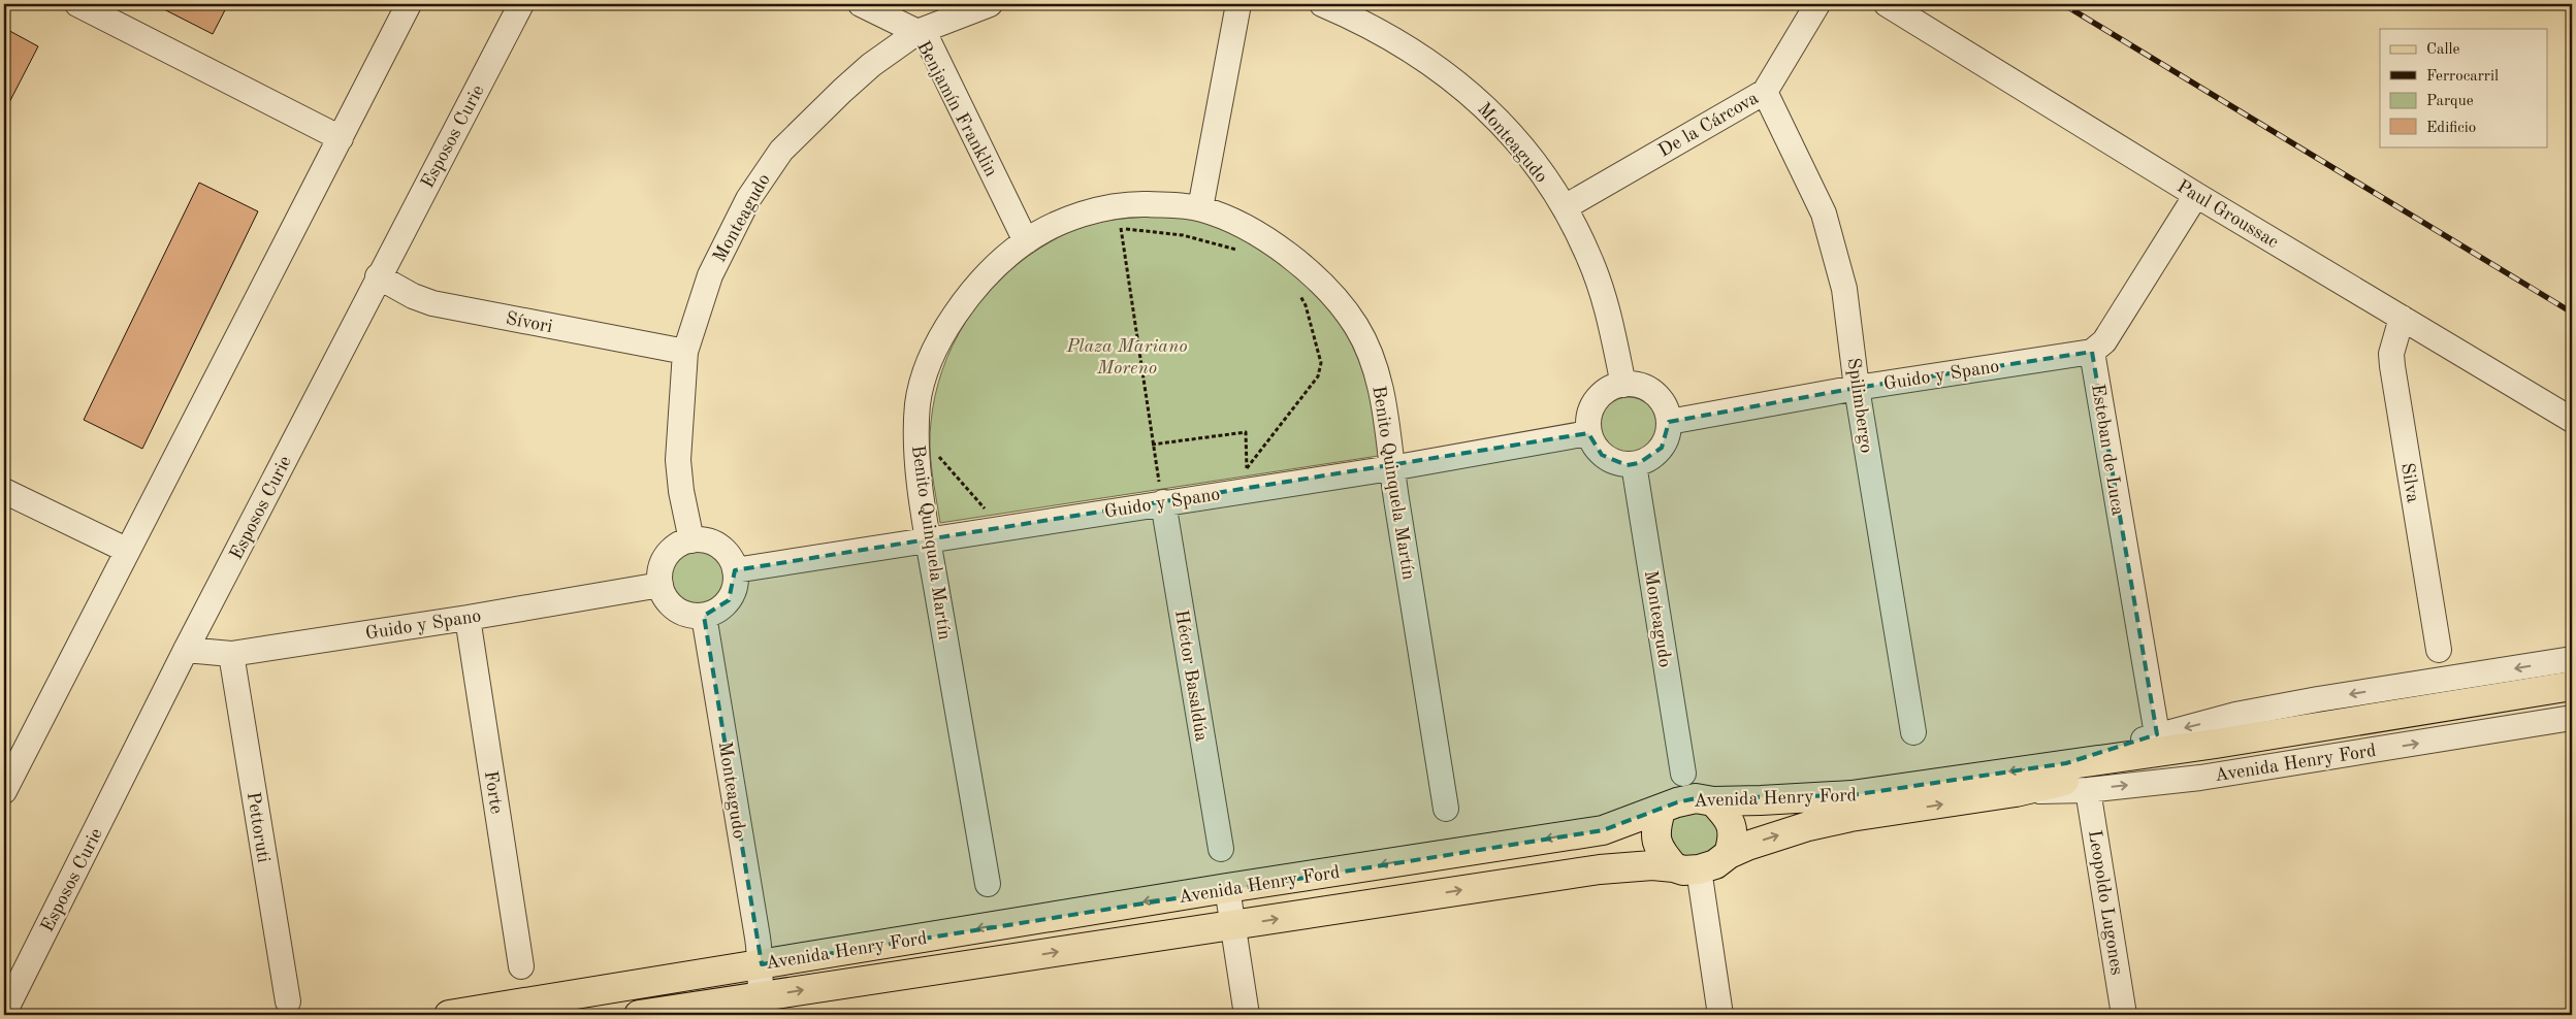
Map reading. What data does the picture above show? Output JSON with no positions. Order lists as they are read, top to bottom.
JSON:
{
  "streets": {
    "main road": ["Avenida Henry Ford"],
    "street": [
      "Benjamín Franklin",
      "De la Cárcova",
      "Esposos Curie",
      "Monteagudo",
      "Paul Groussac",
      "Sívori",
      "Guido y Spano",
      "Spilimbergo",
      "Esteban de Luca",
      "Benito Quinquela Martín",
      "Silva",
      "Héctor Basaldúa",
      "Forte",
      "Pettoruti",
      "Leopoldo Lugones"
    ]
  },
  "crossings": [
    ["Benjamín Franklin", "Monteagudo"],
    ["Benjamín Franklin", "Benito Quinquela Martín"],
    ["De la Cárcova", "Monteagudo"],
    ["De la Cárcova", "Spilimbergo"],
    ["Esposos Curie", "Sívori"],
    ["Esposos Curie", "Guido y Spano"],
    ["Monteagudo", "Sívori"],
    ["Monteagudo", "Guido y Spano"],
    ["Monteagudo", "Avenida Henry Ford"],
    ["Paul Groussac", "Silva"],
    ["Guido y Spano", "Spilimbergo"],
    ["Guido y Spano", "Esteban de Luca"],
    ["Guido y Spano", "Benito Quinquela Martín"],
    ["Guido y Spano", "Héctor Basaldúa"],
    ["Guido y Spano", "Forte"],
    ["Guido y Spano", "Pettoruti"],
    ["Esteban de Luca", "Avenida Henry Ford"],
    ["Avenida Henry Ford", "Leopoldo Lugones"]
  ],
  "parks": ["Plaza Mariano Moreno"],
  "legend": [
    "Calle",
    "Ferrocarril",
    "Parque",
    "Edificio"
  ]
}
